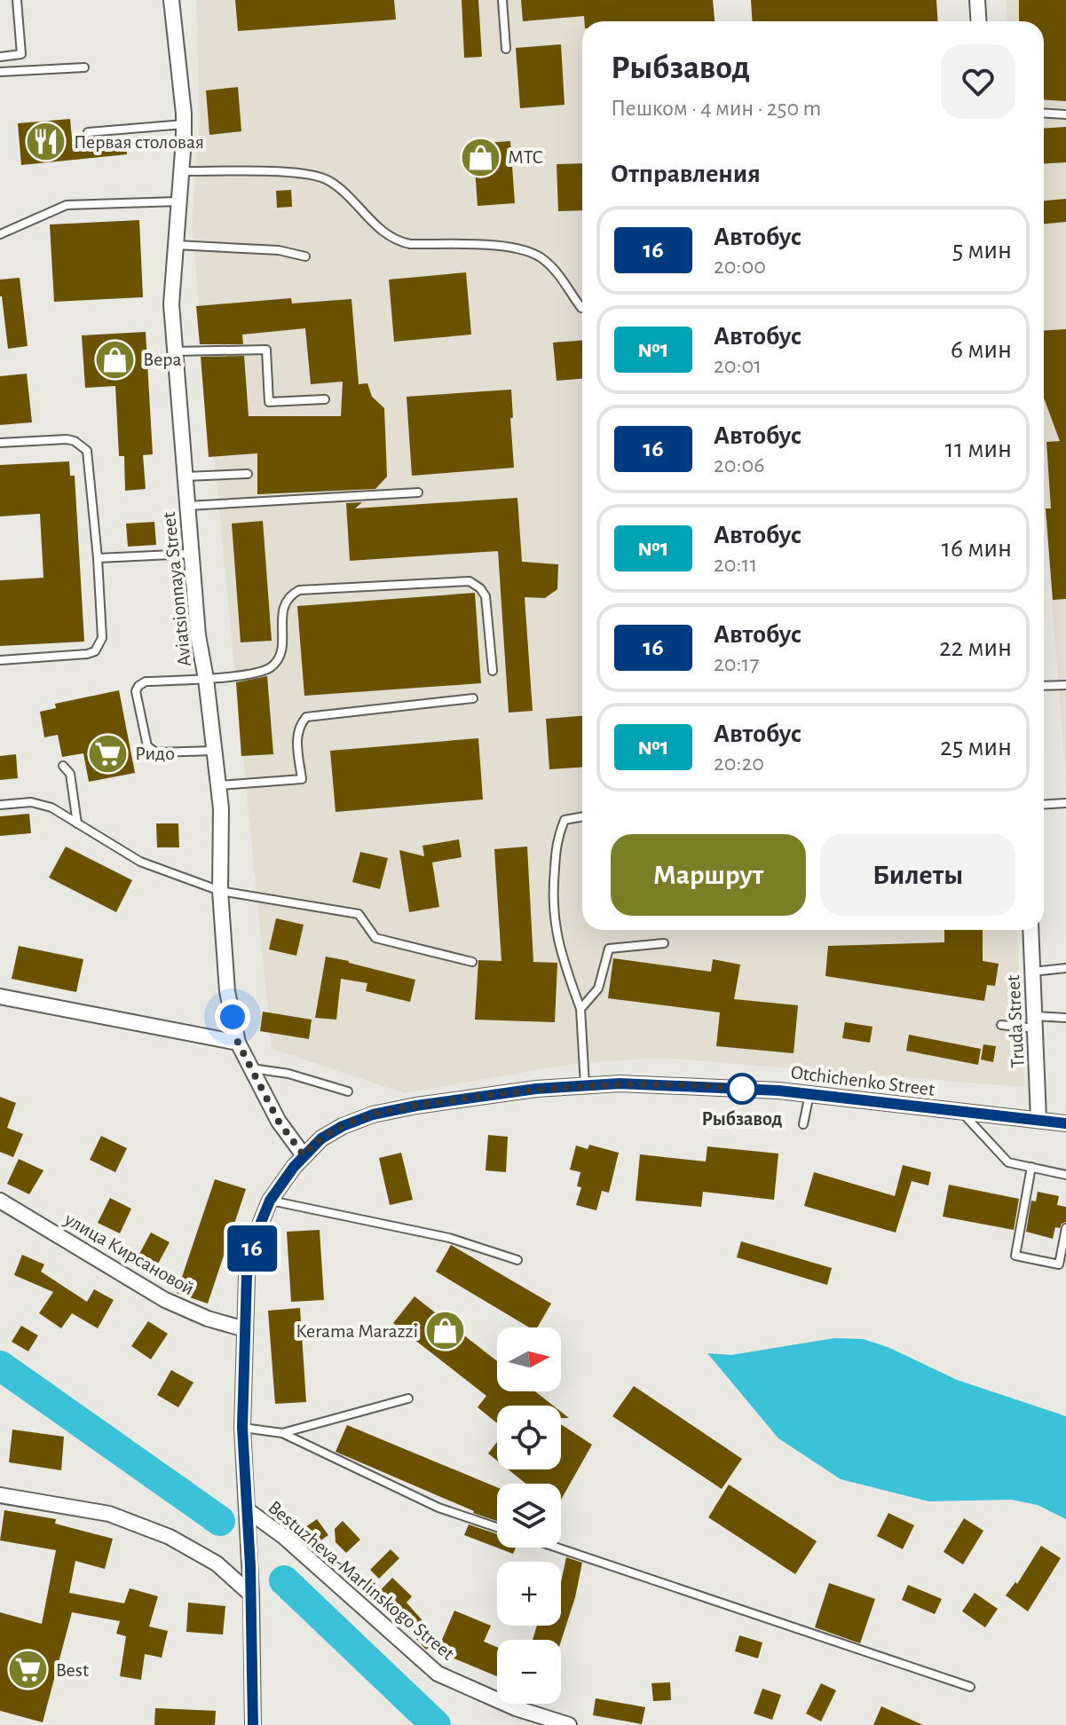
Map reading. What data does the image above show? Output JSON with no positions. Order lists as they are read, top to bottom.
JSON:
{
  "streets": {
    "street": [
      "Aviatsionnaya Street",
      "Truda Street",
      "Otchichenko Street",
      "улица Кирсановой",
      "Bestuzheva-Marlinskogo Street"
    ]
  },
  "crossings": [
    ["Aviatsionnaya Street", "Otchichenko Street"],
    ["Truda Street", "Otchichenko Street"],
    ["Otchichenko Street", "улица Кирсановой"],
    ["Otchichenko Street", "Bestuzheva-Marlinskogo Street"],
    ["улица Кирсановой", "Bestuzheva-Marlinskogo Street"]
  ],
  "places": {
    "restaurant": ["Первая столовая"],
    "shop": ["МТС", "Вера", "Kerama Marazzi"],
    "supermarket": ["Ридо", "Best"],
    "other": ["Рыбзавод"]
  },
  "lines": ["bus line 16"],
  "north": "right",
  "page": {
    "on_map": "16",
    "heading": [
      ["Рыбзавод", "Пешком · 4 мин · 250 m"],
      "Отправления"
    ],
    "list": [
      {
        "mark": "16",
        "name": "Автобус",
        "note": "20:00",
        "value": "5 мин"
      },
      {
        "mark": "№1",
        "name": "Автобус",
        "note": "20:01",
        "value": "6 мин"
      },
      {
        "mark": "16",
        "name": "Автобус",
        "note": "20:06",
        "value": "11 мин"
      },
      {
        "mark": "№1",
        "name": "Автобус",
        "note": "20:11",
        "value": "16 мин"
      },
      {
        "mark": "16",
        "name": "Автобус",
        "note": "20:17",
        "value": "22 мин"
      },
      {
        "mark": "№1",
        "name": "Автобус",
        "note": "20:20",
        "value": "25 мин"
      }
    ],
    "buttons": ["Маршрут", "Билеты"],
    "map_buttons": ["+", "−"]
  }
}
